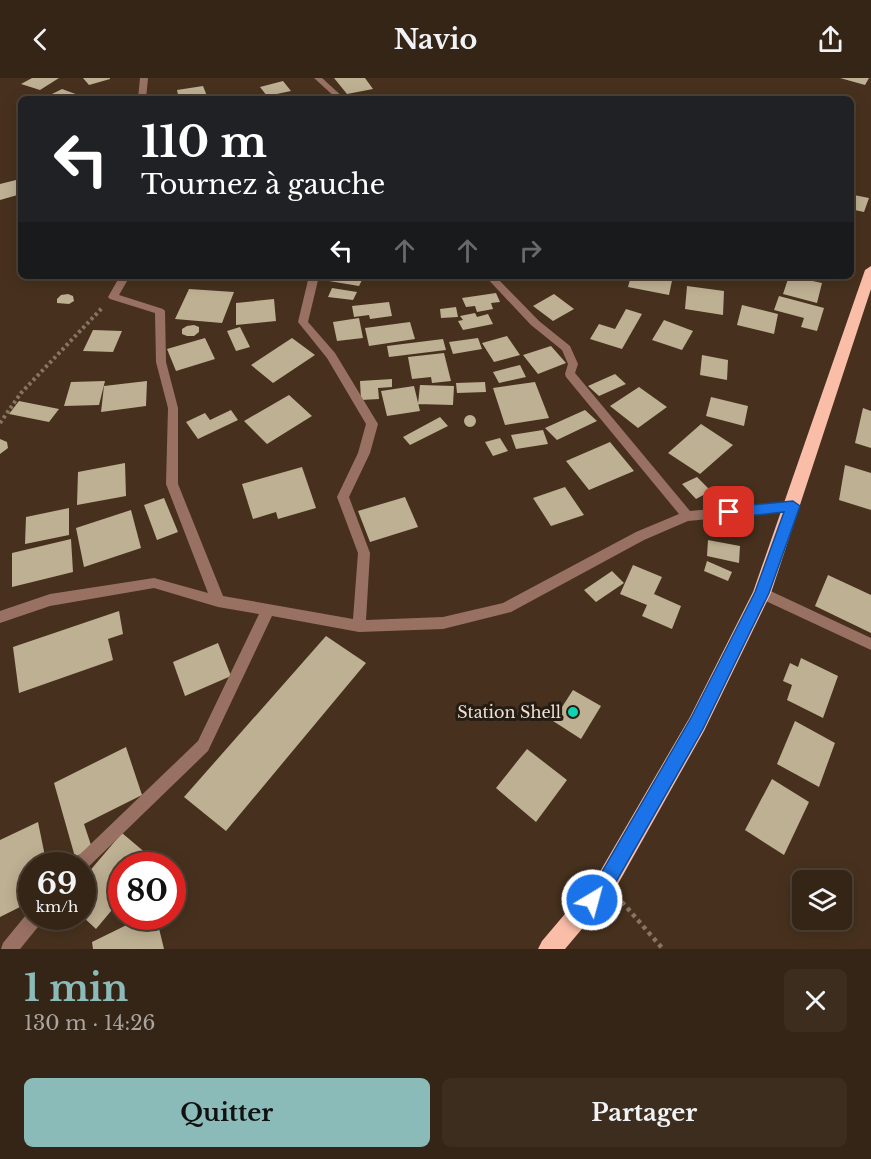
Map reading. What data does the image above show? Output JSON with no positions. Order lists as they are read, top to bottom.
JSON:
{
  "places": ["Station Shell"],
  "page": {
    "header": "Navio",
    "turn": ["110 m", "Tournez à gauche"],
    "speed": "69 km/h",
    "limit": "80",
    "heading": ["1 min", "130 m · 14:26"],
    "buttons": ["Quitter", "Partager"]
  }
}
